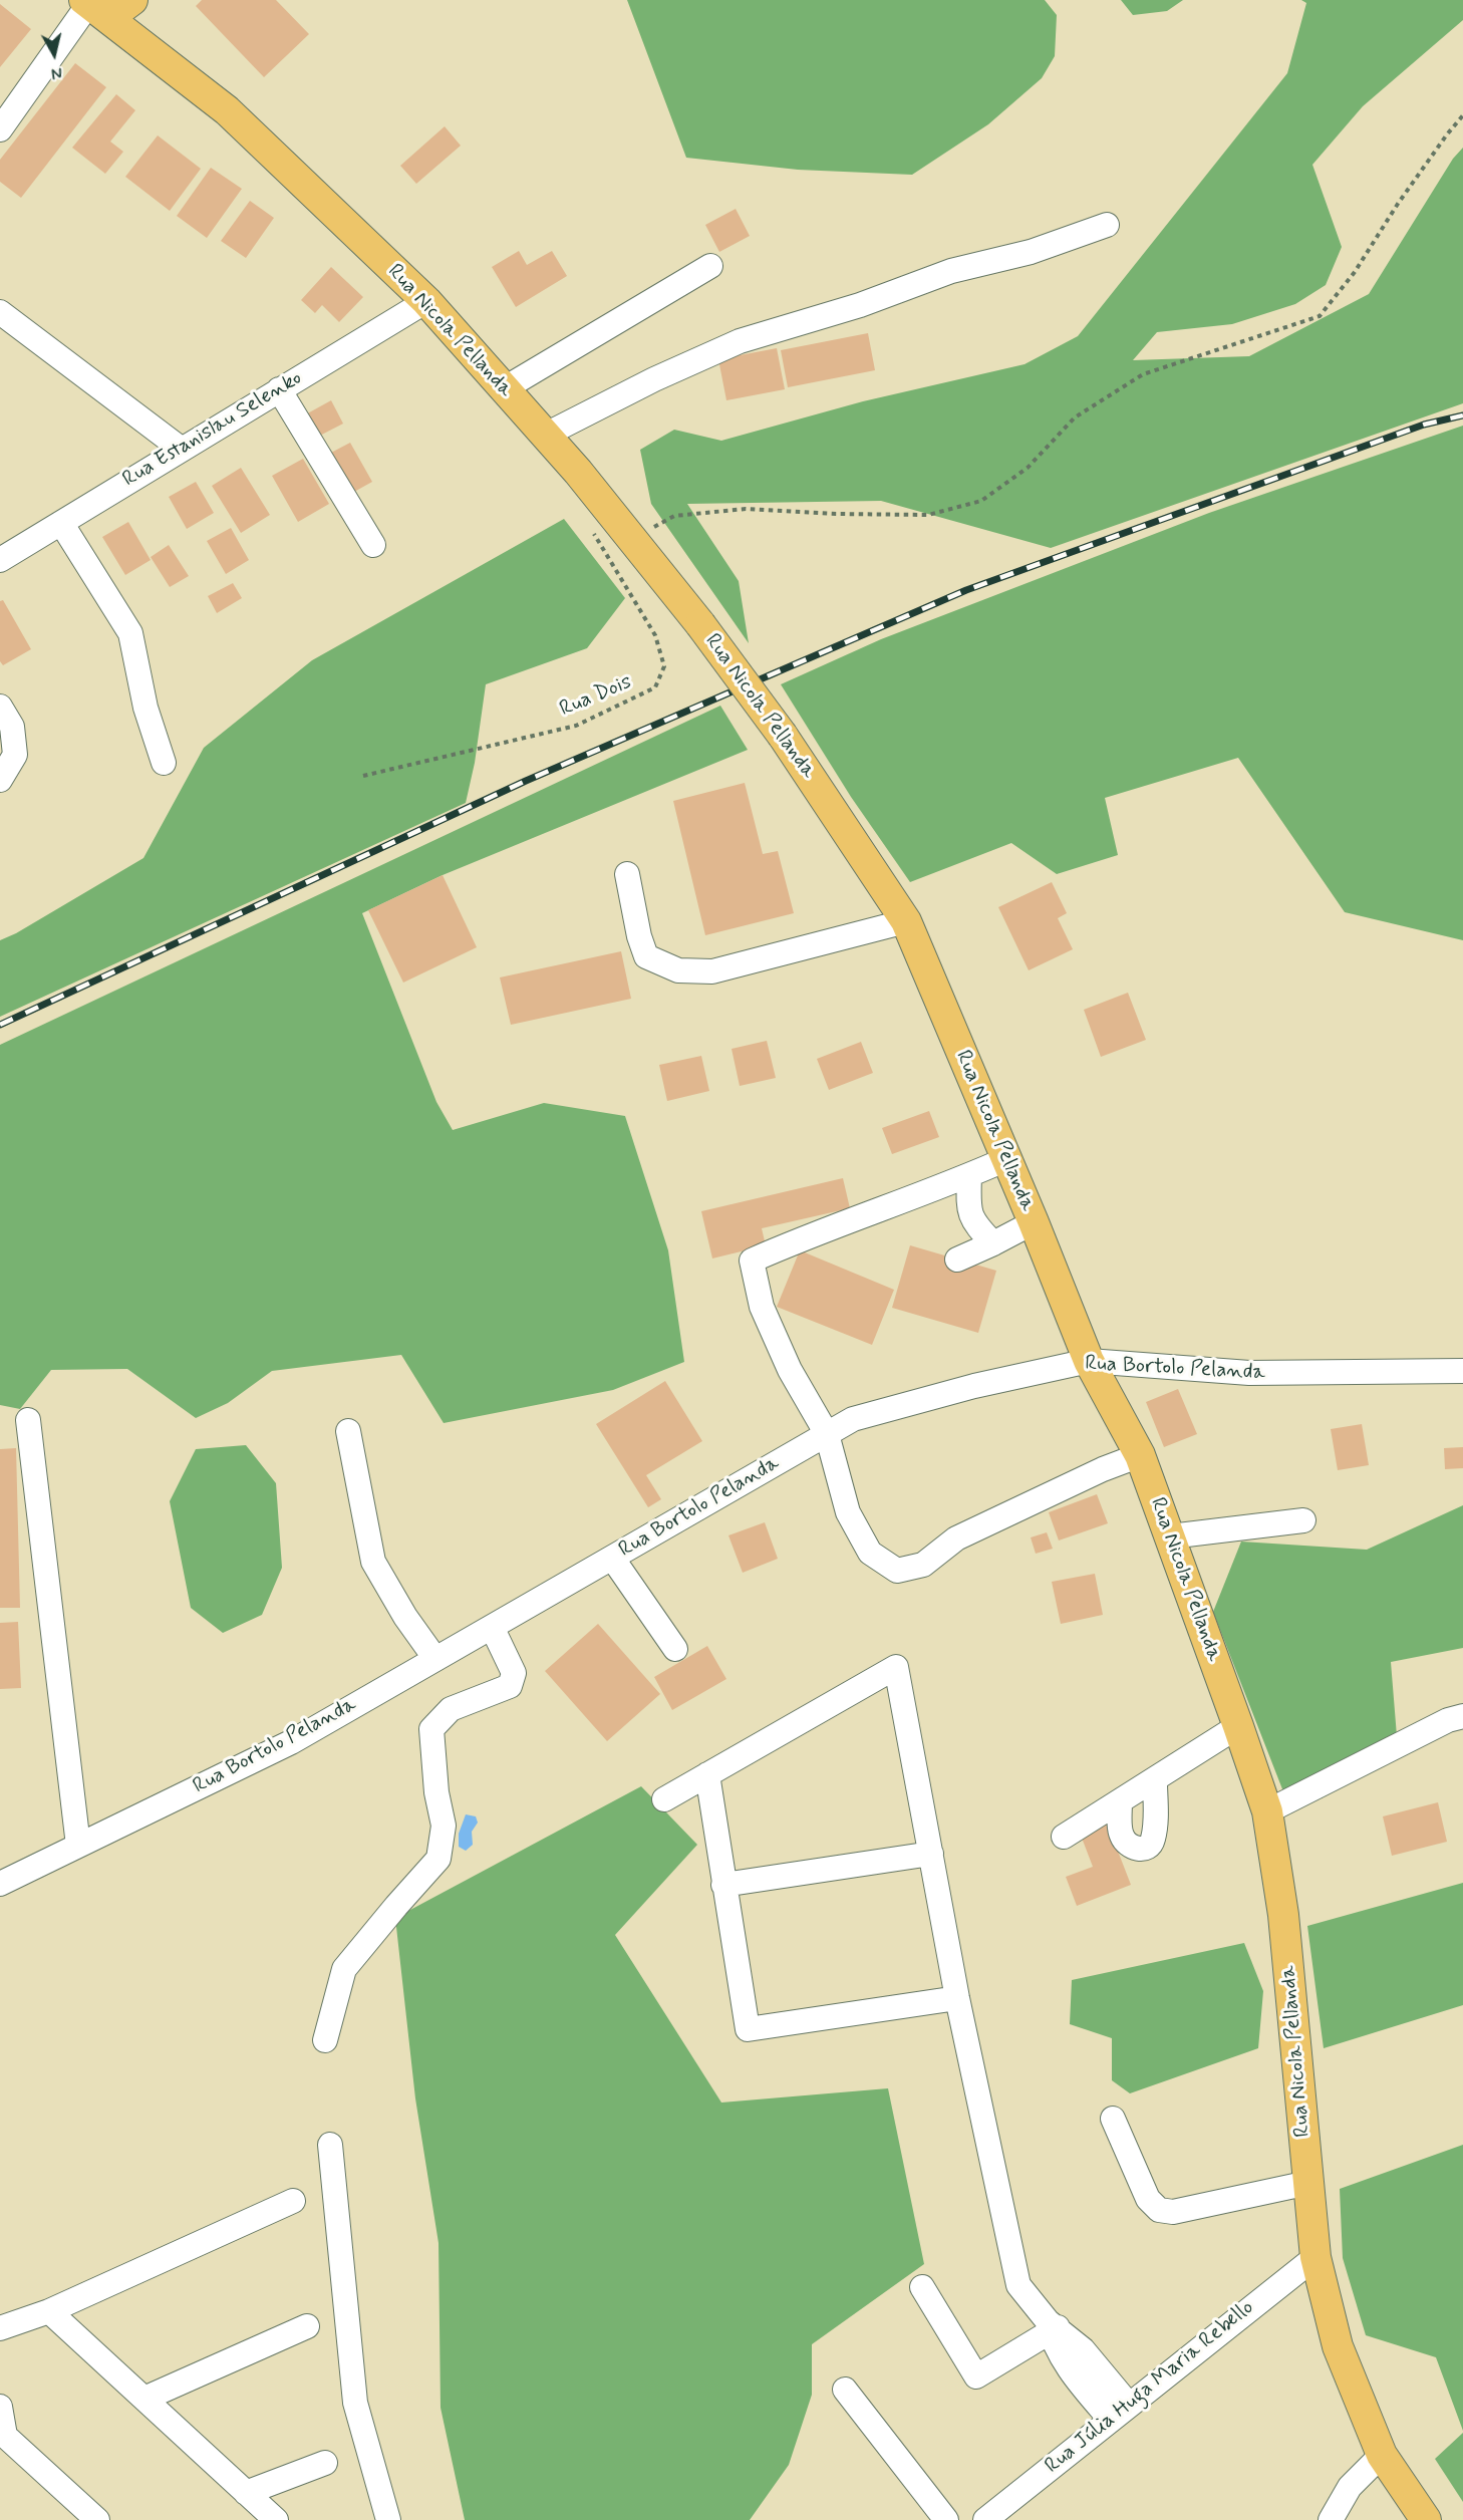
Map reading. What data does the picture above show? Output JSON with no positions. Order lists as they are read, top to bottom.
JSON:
{
  "streets": {
    "main road": ["Rua Nicola Pellanda"],
    "street": ["Rua Estanislau Selenko", "Rua Bortolo Pelanda", "Rua Júlia Huga Maria Rebello"],
    "path": ["Rua Dois"]
  },
  "crossings": [
    ["Rua Nicola Pellanda", "Rua Estanislau Selenko"],
    ["Rua Nicola Pellanda", "Rua Bortolo Pelanda"],
    ["Rua Nicola Pellanda", "Rua Júlia Huga Maria Rebello"]
  ],
  "north": "bottom"
}
